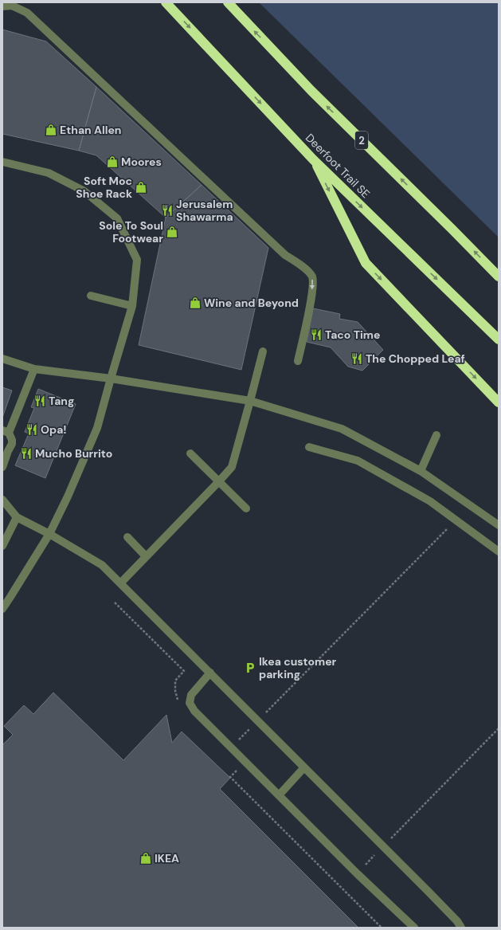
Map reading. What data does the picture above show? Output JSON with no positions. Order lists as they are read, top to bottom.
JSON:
{
  "streets": {
    "highway": ["2", "Deerfoot Trail SE"]
  },
  "places": {
    "shop": [
      "Ethan Allen",
      "Moores",
      "Soft Moc Shoe Rack",
      "Sole To Soul Footwear",
      "Wine and Beyond",
      "IKEA"
    ],
    "restaurant": [
      "Jerusalem Shawarma",
      "Taco Time",
      "The Chopped Leaf",
      "Tang",
      "Opa!",
      "Mucho Burrito"
    ],
    "parking": ["Ikea customer parking"]
  }
}
